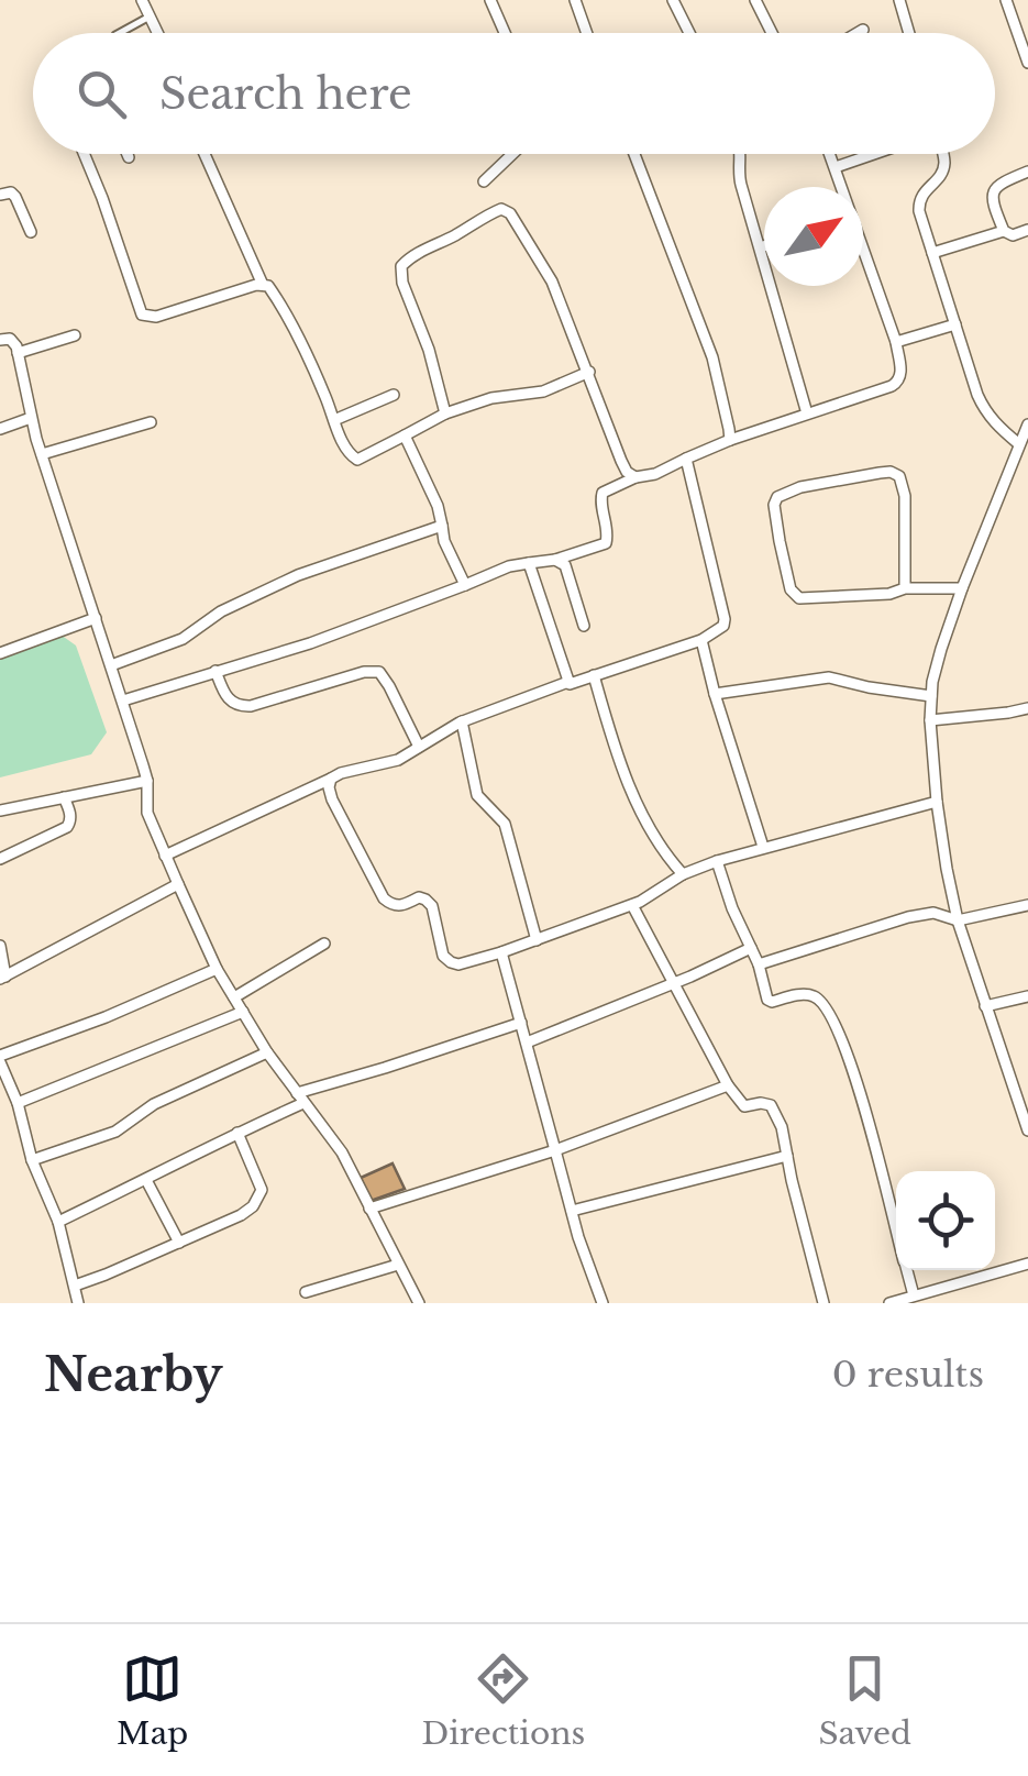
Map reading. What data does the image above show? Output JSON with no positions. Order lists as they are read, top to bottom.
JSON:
{
  "north": "top right",
  "page": {
    "search": "Search here",
    "heading": ["Nearby", "0 results"],
    "nav": ["Map", "Directions", "Saved"]
  }
}
